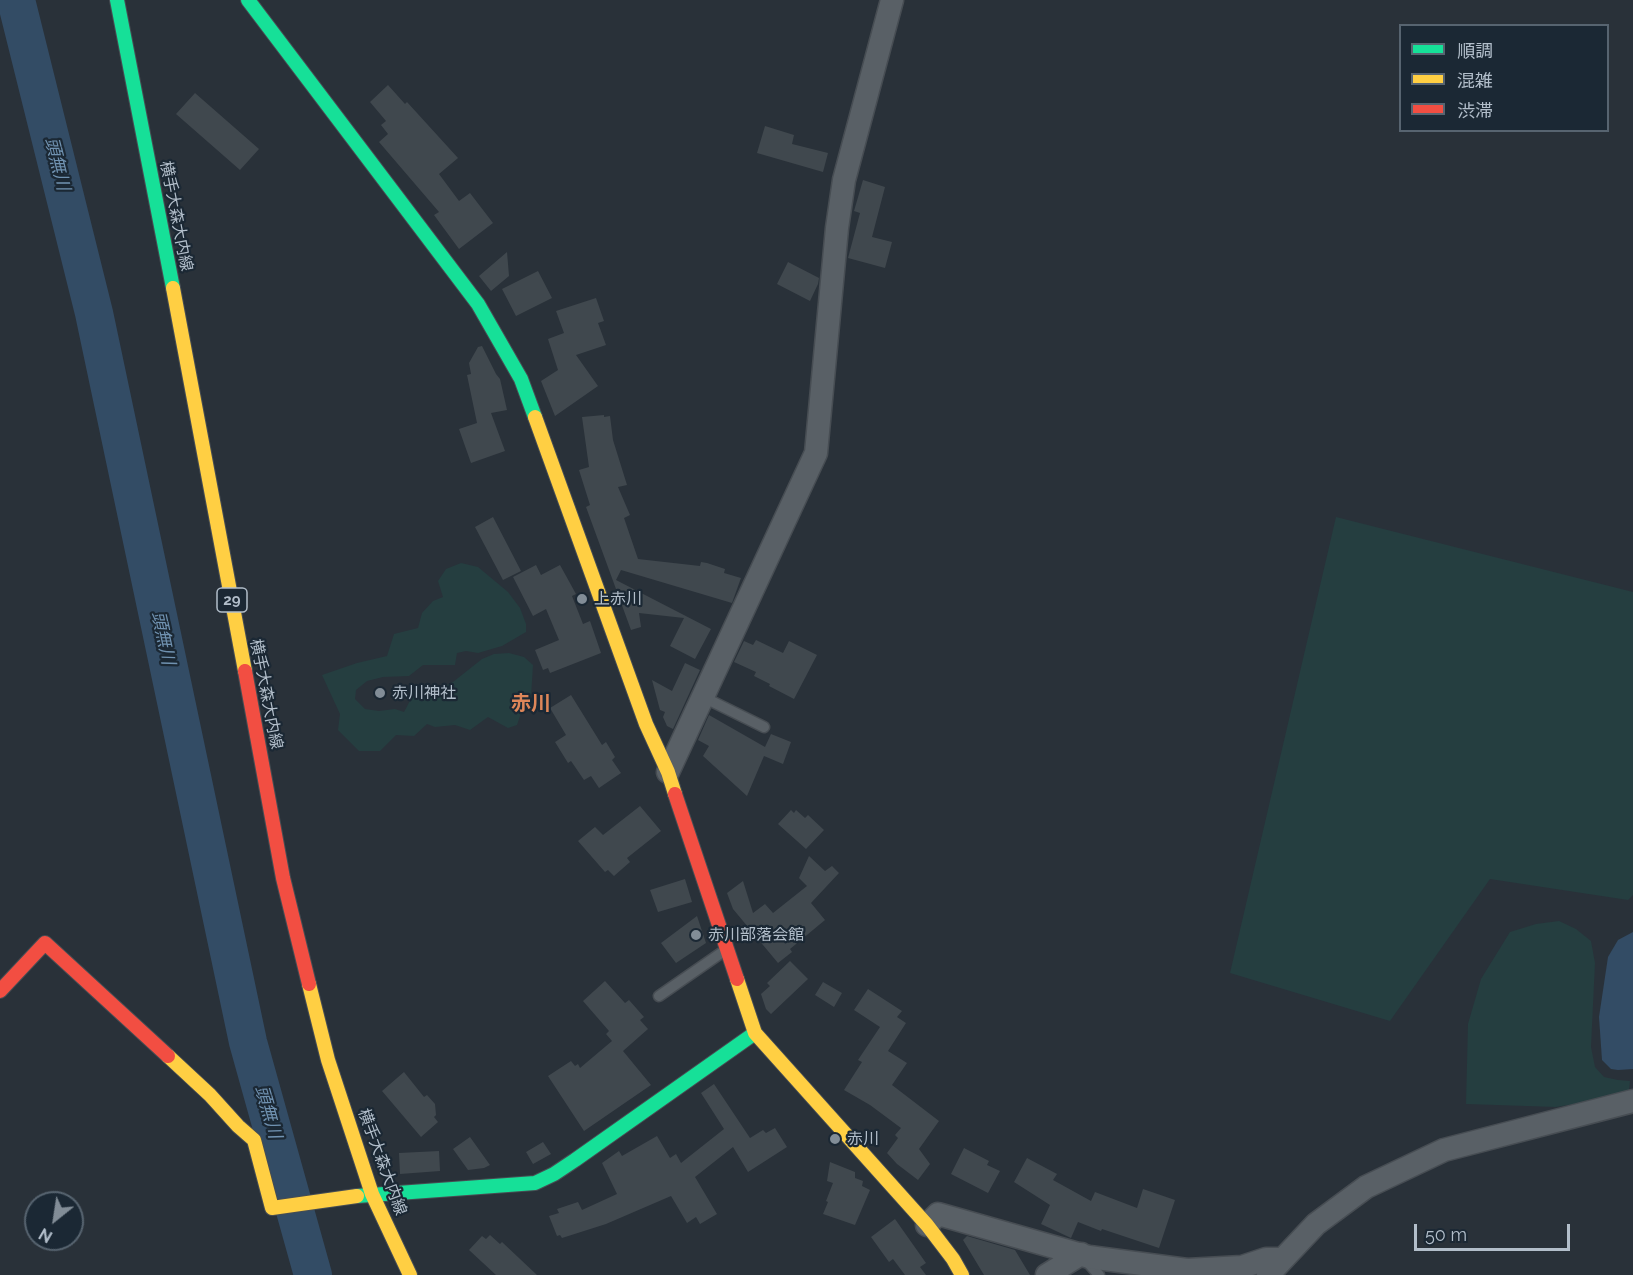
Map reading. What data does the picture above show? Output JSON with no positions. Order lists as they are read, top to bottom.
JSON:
{
  "streets": {
    "street": ["横手大森大内線", "29"]
  },
  "districts": ["赤川"],
  "water": ["頭無川"],
  "places": [
    "上赤川",
    "赤川神社",
    "赤川部落会館",
    "赤川"
  ],
  "legend": ["順調", "混雑", "渋滞"],
  "scale_bar": "50 m",
  "north": "bottom left"
}
